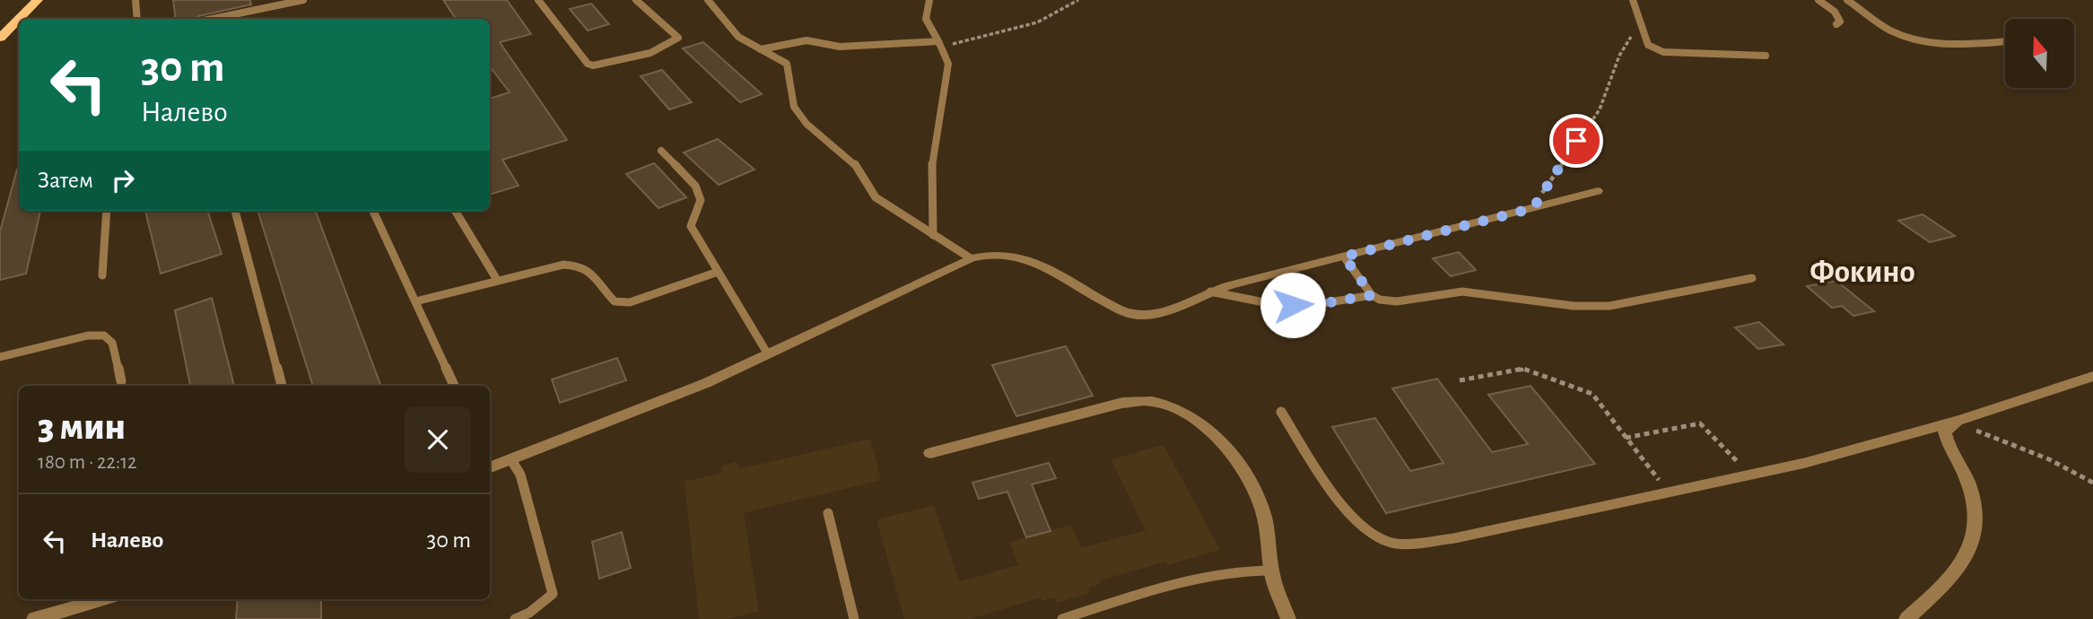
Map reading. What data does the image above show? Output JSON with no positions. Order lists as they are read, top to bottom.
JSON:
{
  "districts": ["Фокино"],
  "north": "top",
  "page": {
    "turn": ["30 m", "Налево"],
    "then": "Затем",
    "heading": ["3 мин", "180 m · 22:12"],
    "list": [
      {
        "name": "Налево",
        "value": "30 m"
      }
    ]
  }
}
